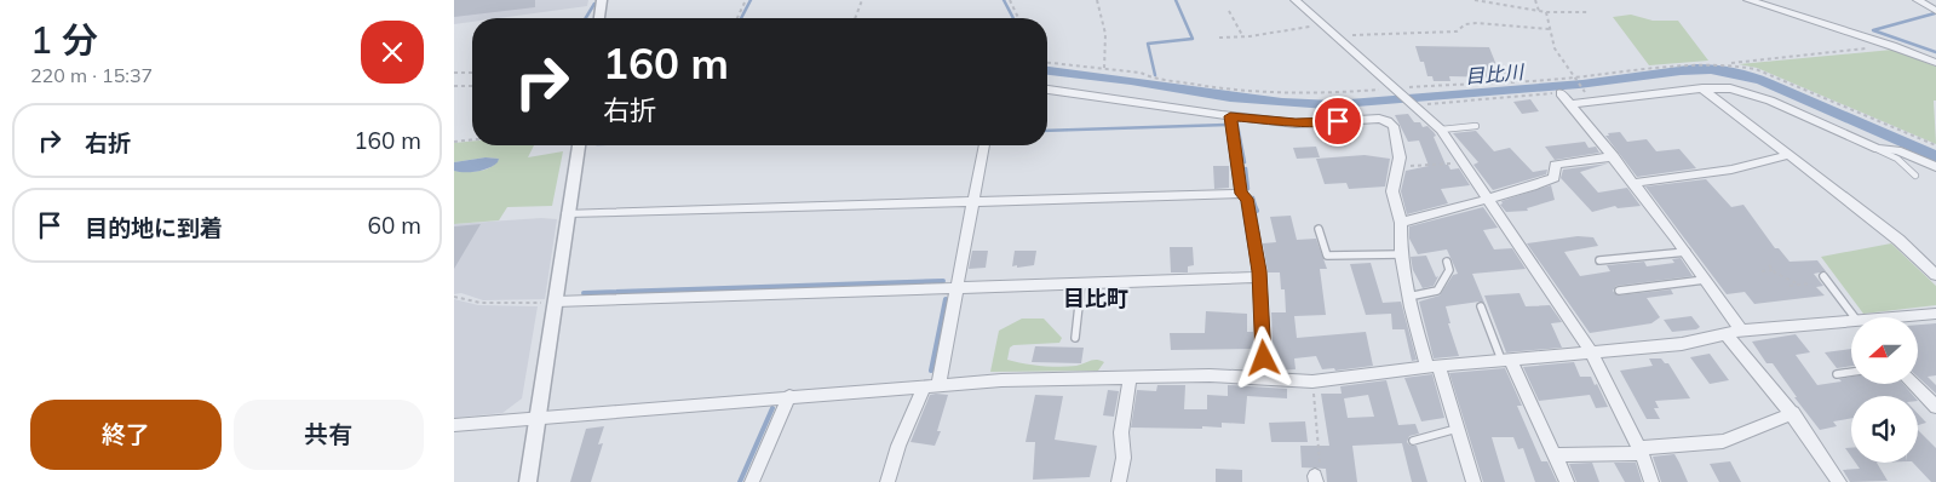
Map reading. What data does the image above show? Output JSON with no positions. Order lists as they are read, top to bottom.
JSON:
{
  "districts": ["目比町"],
  "water": ["目比川"],
  "north": "left",
  "page": {
    "heading": ["1 分", "220 m · 15:37"],
    "turn": ["160 m", "右折"],
    "list": [
      {
        "name": "右折",
        "value": "160 m"
      },
      {
        "name": "目的地に到着",
        "value": "60 m"
      }
    ],
    "buttons": ["終了", "共有"]
  }
}
